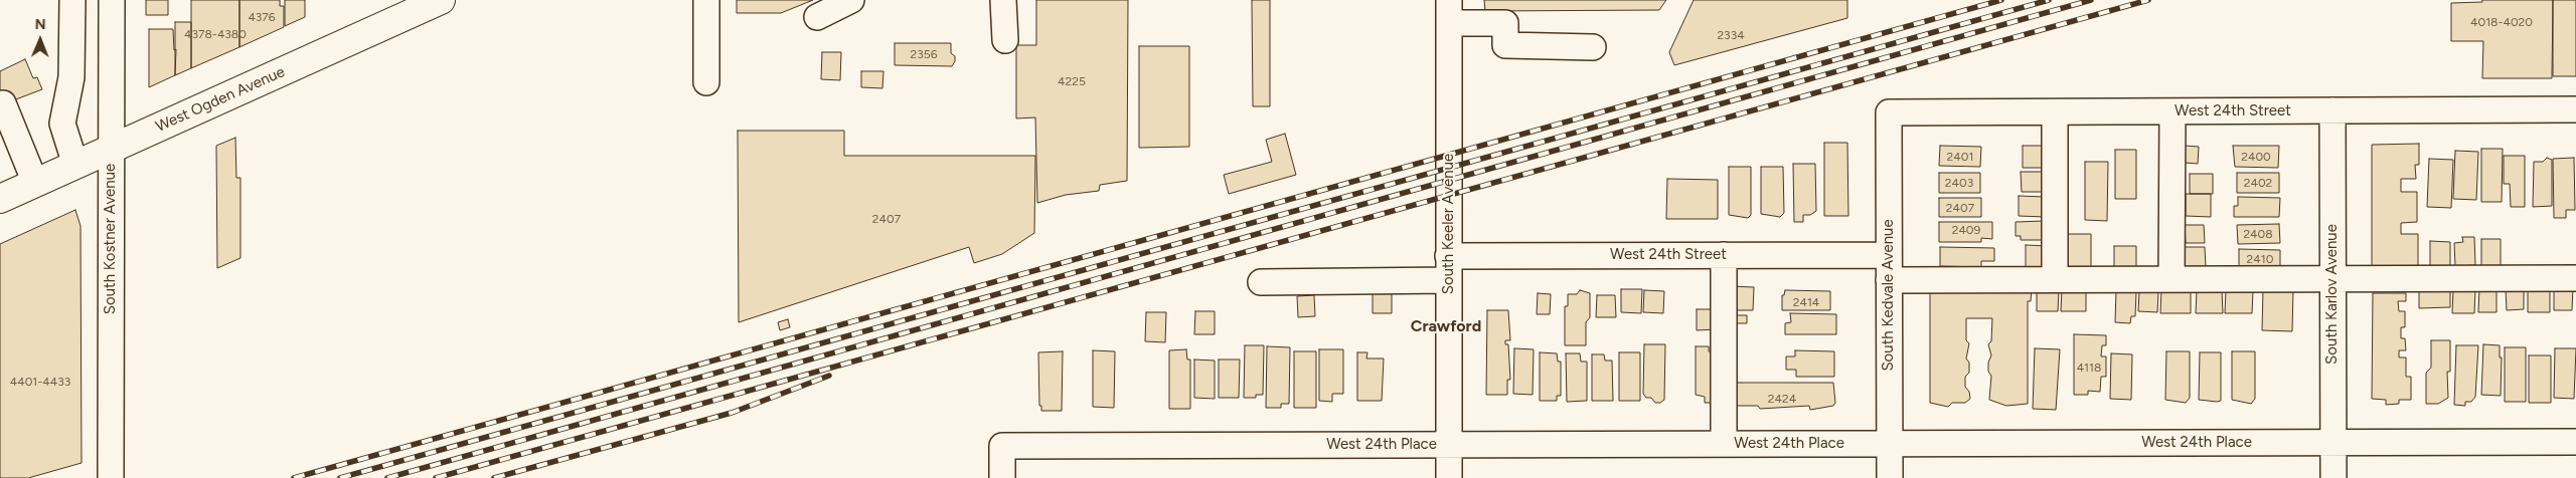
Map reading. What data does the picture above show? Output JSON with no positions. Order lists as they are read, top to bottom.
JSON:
{
  "streets": {
    "main road": ["West Ogden Avenue"],
    "street": [
      "West 24th Street",
      "South Keeler Avenue",
      "South Kostner Avenue",
      "South Karlov Avenue",
      "South Kedvale Avenue",
      "West 24th Place"
    ]
  },
  "crossings": [
    ["West Ogden Avenue", "South Kostner Avenue"],
    ["West 24th Street", "South Keeler Avenue"],
    ["West 24th Street", "South Karlov Avenue"],
    ["West 24th Street", "South Kedvale Avenue"],
    ["South Keeler Avenue", "West 24th Place"],
    ["South Karlov Avenue", "West 24th Place"],
    ["South Kedvale Avenue", "West 24th Place"]
  ],
  "districts": ["Crawford"],
  "house_numbers": [
    "4376",
    "4018-4020",
    "4378-4380",
    "2334",
    "2356",
    "4225",
    "2401",
    "2400",
    "2403",
    "2402",
    "2407",
    "2407",
    "2409",
    "2408",
    "2410",
    "2414",
    "4118",
    "4401-4433",
    "2424"
  ],
  "north": "top"
}
